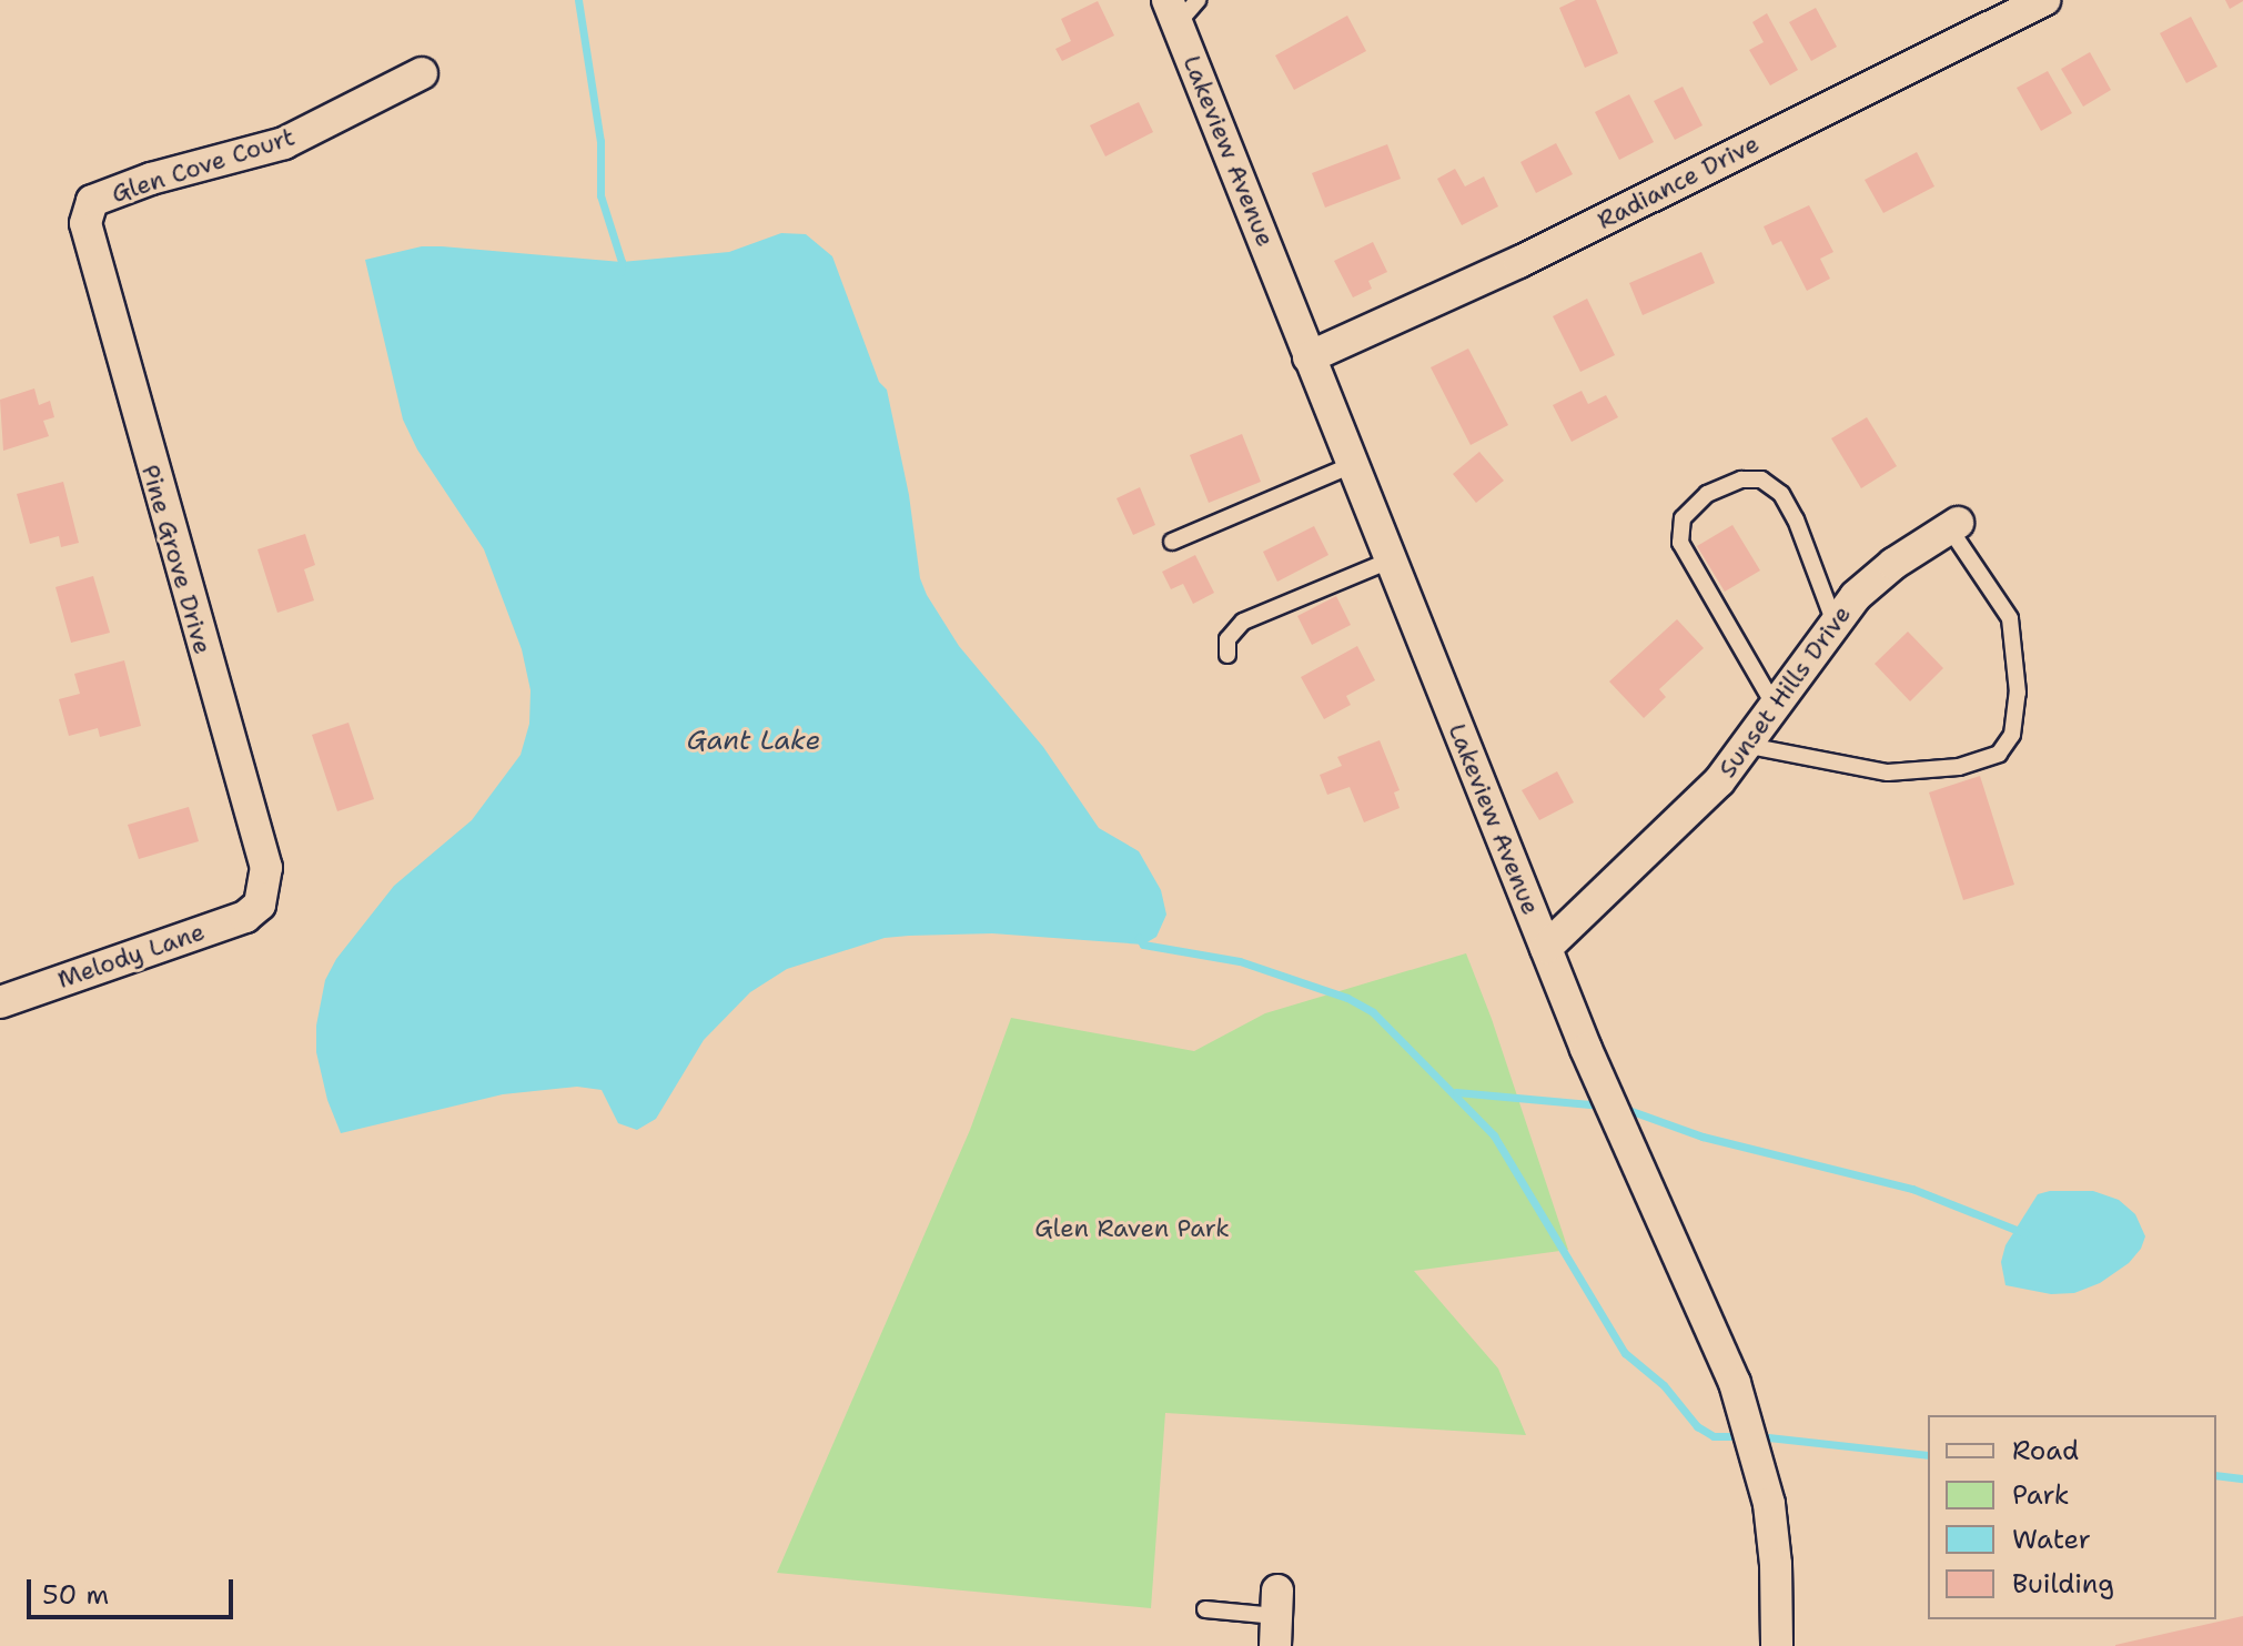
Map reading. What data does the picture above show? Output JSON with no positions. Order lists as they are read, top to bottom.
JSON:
{
  "streets": {
    "street": [
      "Lakeview Avenue",
      "Glen Cove Court",
      "Radiance Drive",
      "Pine Grove Drive",
      "Sunset Hills Drive",
      "Melody Lane"
    ]
  },
  "crossings": [
    ["Lakeview Avenue", "Radiance Drive"],
    ["Lakeview Avenue", "Sunset Hills Drive"],
    ["Glen Cove Court", "Pine Grove Drive"],
    ["Pine Grove Drive", "Melody Lane"]
  ],
  "water": ["Gant Lake"],
  "parks": ["Glen Raven Park"],
  "legend": [
    "Road",
    "Park",
    "Water",
    "Building"
  ],
  "scale_bar": "50 m"
}
